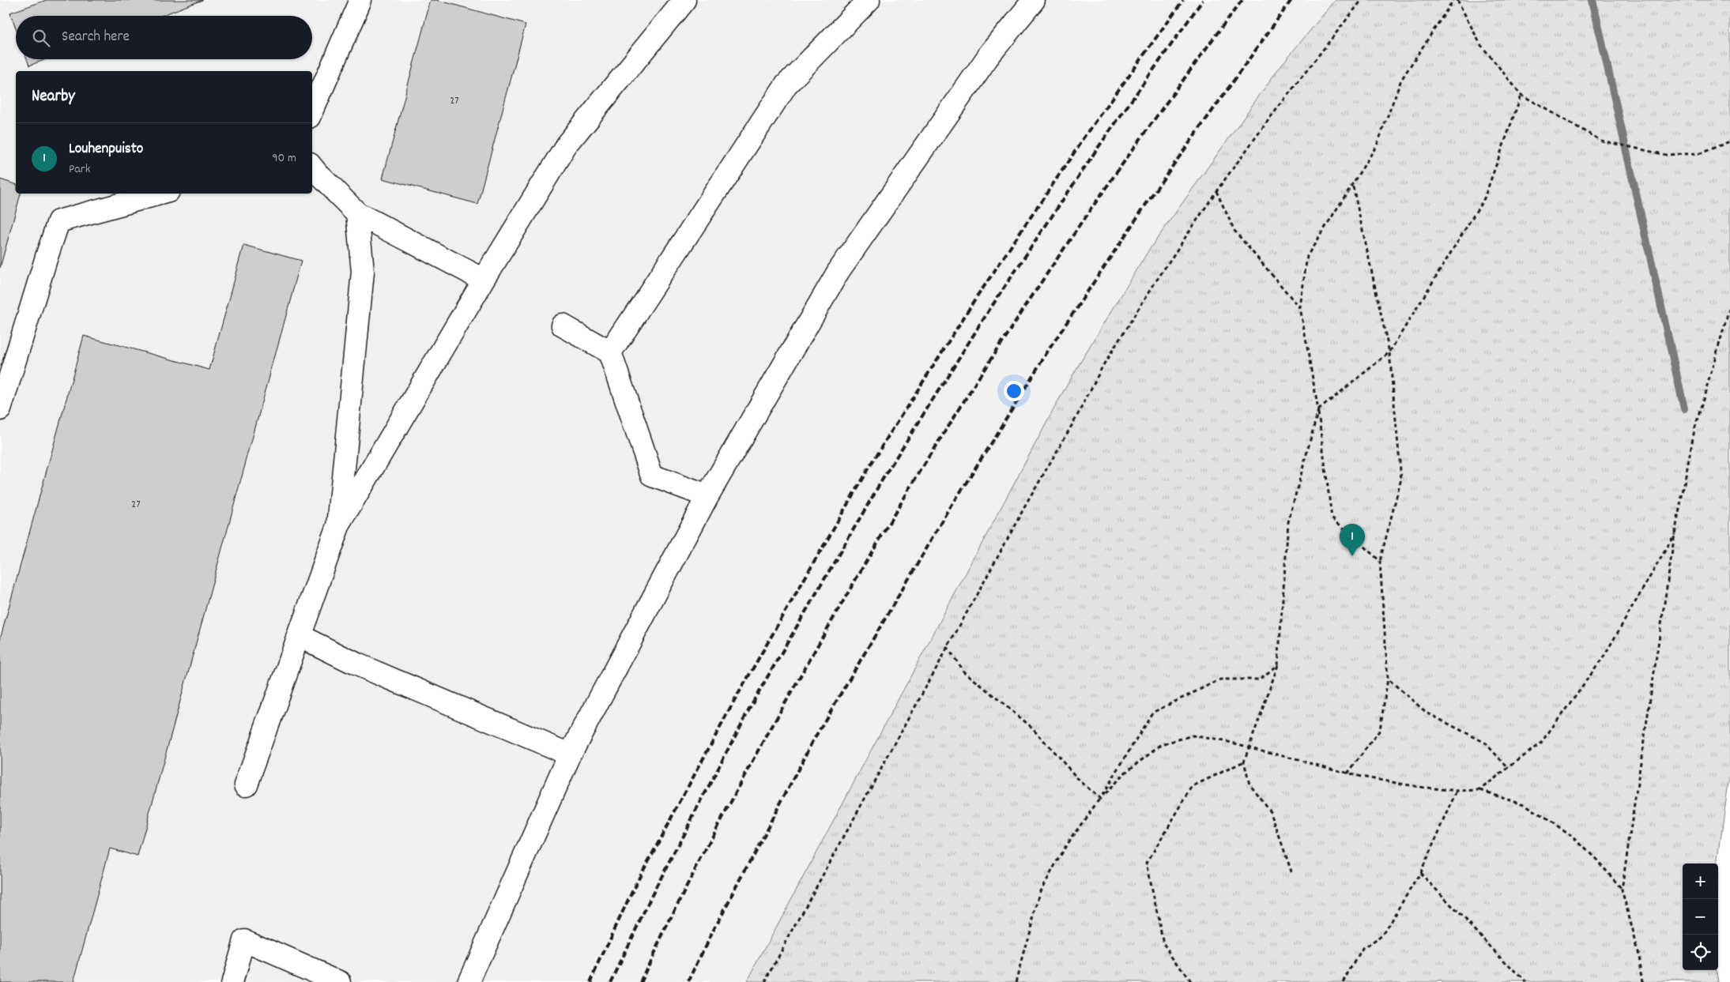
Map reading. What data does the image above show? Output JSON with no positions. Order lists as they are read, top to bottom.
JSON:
{
  "house_numbers": ["27", "27"],
  "page": {
    "search": "Search here",
    "heading": "Nearby",
    "list": [
      {
        "mark": "1",
        "name": "Louhenpuisto",
        "note": "Park",
        "value": "90 m"
      }
    ],
    "pins": "1",
    "map_buttons": ["+", "−"]
  }
}
